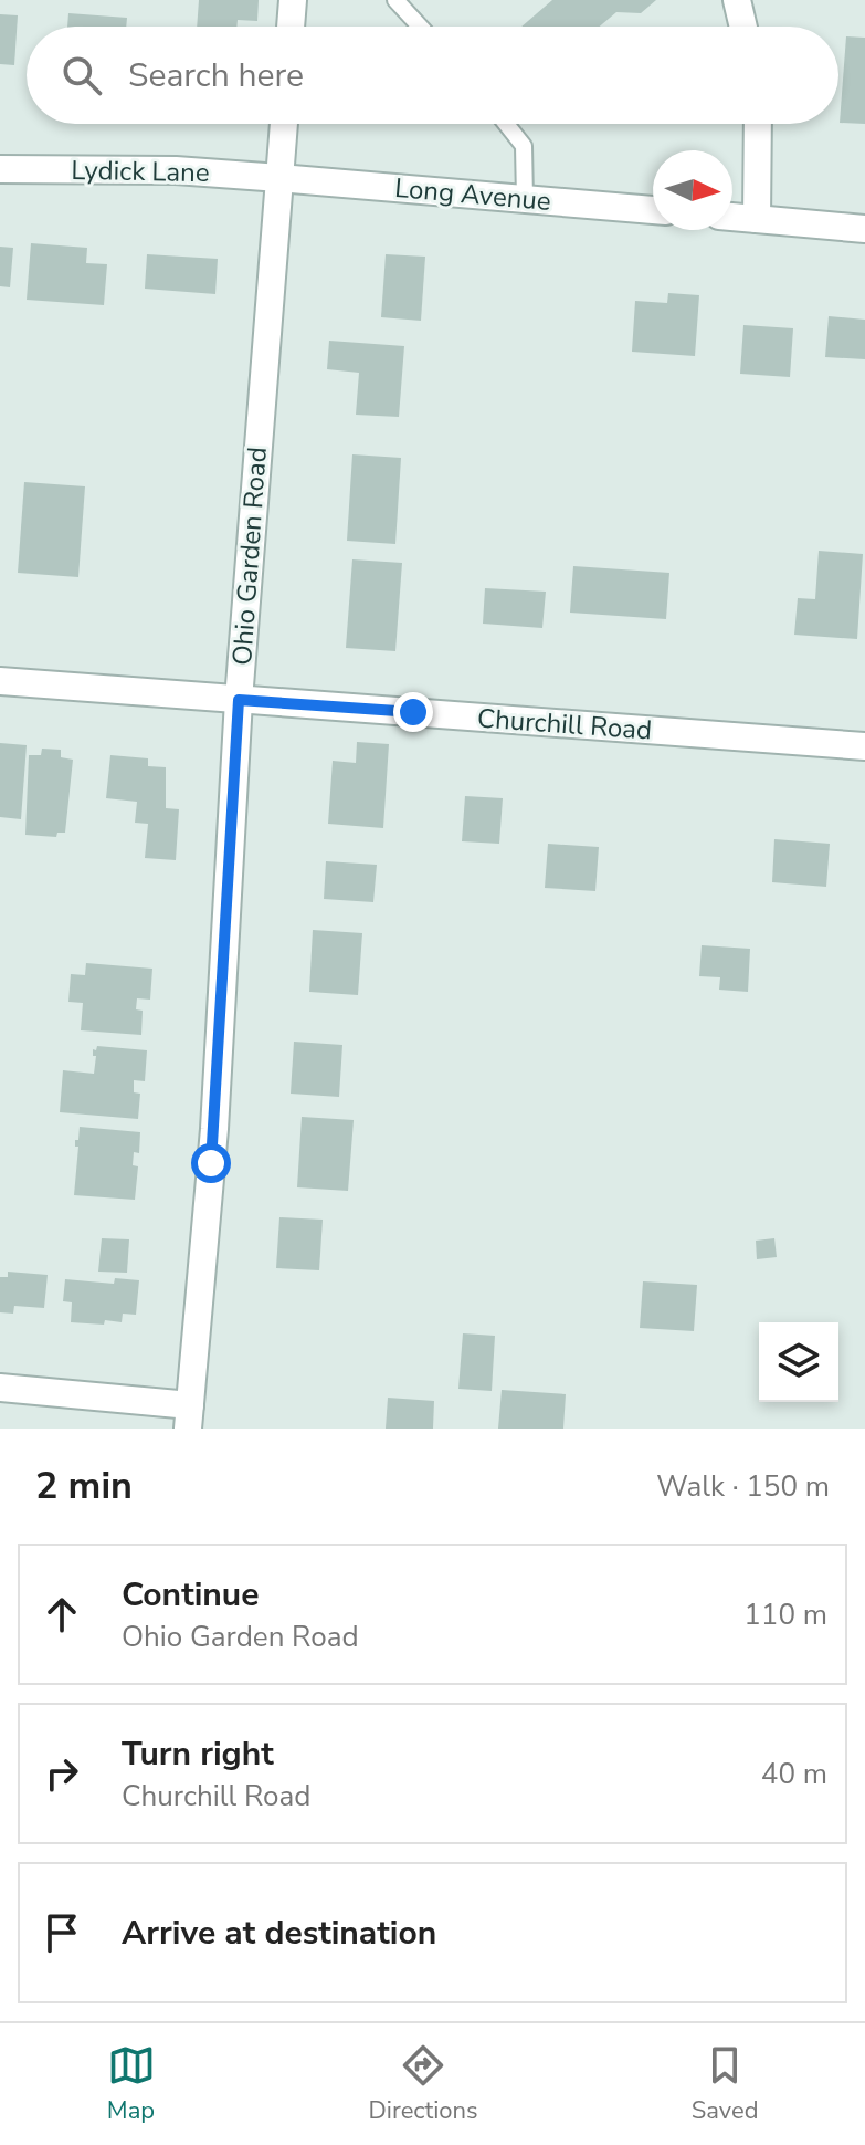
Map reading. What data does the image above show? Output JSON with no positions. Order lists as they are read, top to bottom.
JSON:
{
  "streets": {
    "street": [
      "Lydick Lane",
      "Long Avenue",
      "Ohio Garden Road",
      "Churchill Road"
    ]
  },
  "crossings": [
    ["Lydick Lane", "Long Avenue"],
    ["Lydick Lane", "Ohio Garden Road"],
    ["Long Avenue", "Ohio Garden Road"],
    ["Ohio Garden Road", "Churchill Road"]
  ],
  "north": "right",
  "page": {
    "search": "Search here",
    "heading": ["2 min", "Walk · 150 m"],
    "list": [
      ["Continue", "Ohio Garden Road", "110 m"],
      ["Turn right", "Churchill Road", "40 m"],
      "Arrive at destination"
    ],
    "nav": ["Map", "Directions", "Saved"]
  }
}
